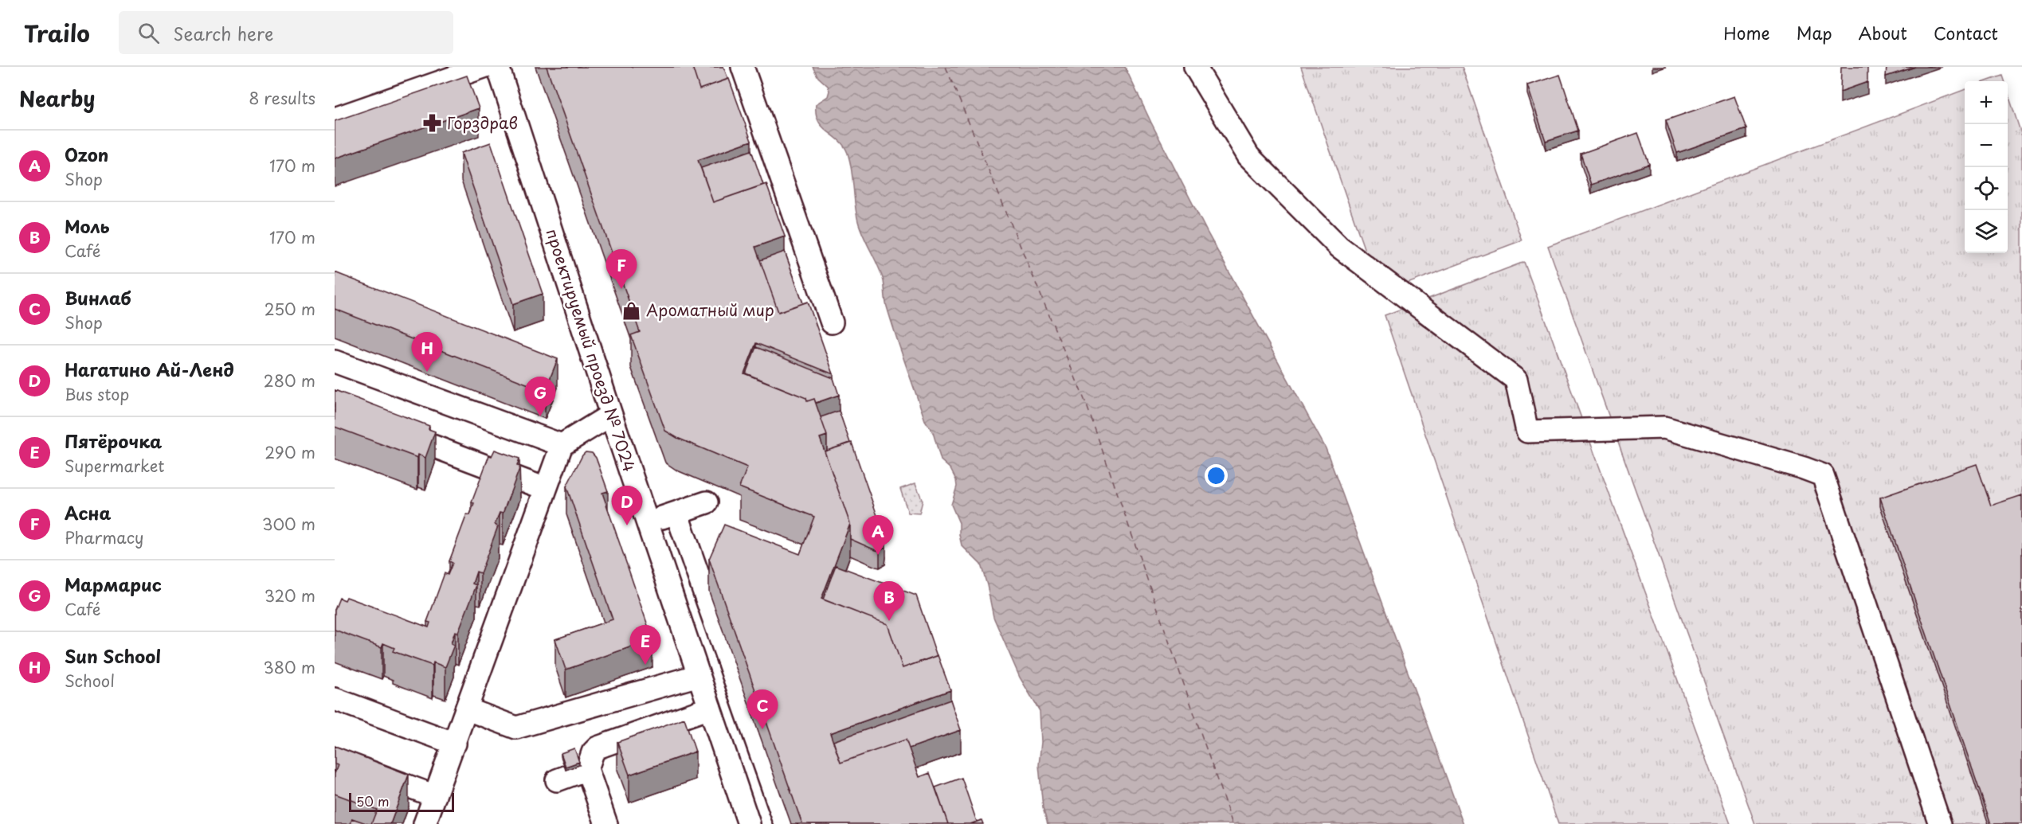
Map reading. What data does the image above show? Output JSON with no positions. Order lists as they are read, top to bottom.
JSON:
{
  "streets": {
    "street": ["проектируемый проезд № 7024"]
  },
  "places": {
    "pharmacy": ["Горздрав"],
    "shop": ["Ароматный мир"]
  },
  "scale_bar": "50 m",
  "page": {
    "header": "Trailo",
    "search": "Search here",
    "nav": [
      "Home",
      "Map",
      "About",
      "Contact"
    ],
    "heading": ["Nearby", "8 results"],
    "map_buttons": ["+", "−"],
    "list": [
      {
        "mark": "A",
        "name": "Ozon",
        "note": "Shop",
        "value": "170 m"
      },
      {
        "mark": "B",
        "name": "Моль",
        "note": "Café",
        "value": "170 m"
      },
      {
        "mark": "C",
        "name": "Винлаб",
        "note": "Shop",
        "value": "250 m"
      },
      {
        "mark": "D",
        "name": "Нагатино Ай-Ленд",
        "note": "Bus stop",
        "value": "280 m"
      },
      {
        "mark": "E",
        "name": "Пятёрочка",
        "note": "Supermarket",
        "value": "290 m"
      },
      {
        "mark": "F",
        "name": "Асна",
        "note": "Pharmacy",
        "value": "300 m"
      },
      {
        "mark": "G",
        "name": "Мармарис",
        "note": "Café",
        "value": "320 m"
      },
      {
        "mark": "H",
        "name": "Sun School",
        "note": "School",
        "value": "380 m"
      }
    ],
    "pins": [
      "F",
      "H",
      "G",
      "D",
      "A",
      "B",
      "E",
      "C"
    ],
    "scale": "50 m"
  }
}
